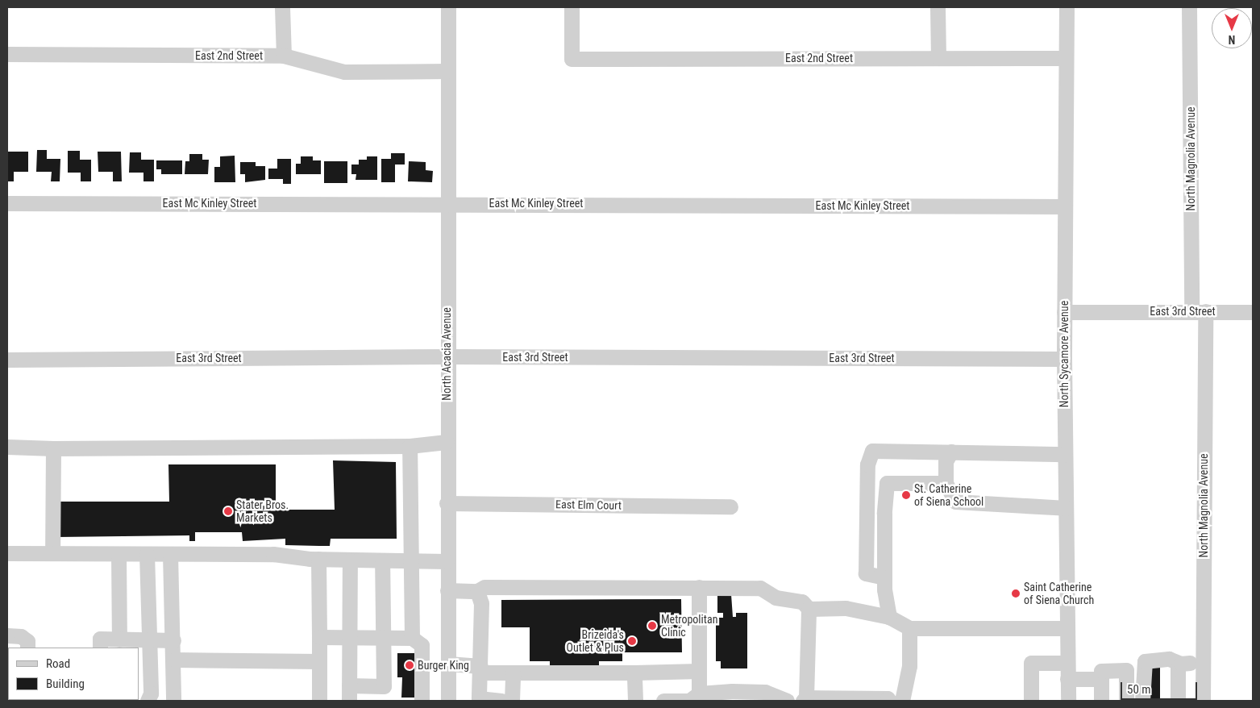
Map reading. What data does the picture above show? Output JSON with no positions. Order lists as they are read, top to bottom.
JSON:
{
  "streets": {
    "street": [
      "East 2nd Street",
      "North Magnolia Avenue",
      "East Mc Kinley Street",
      "East 3rd Street",
      "North Acacia Avenue",
      "North Sycamore Avenue",
      "East Elm Court"
    ]
  },
  "crossings": [
    ["East 2nd Street", "North Acacia Avenue"],
    ["East 2nd Street", "North Sycamore Avenue"],
    ["North Magnolia Avenue", "East 3rd Street"],
    ["East Mc Kinley Street", "North Acacia Avenue"],
    ["East Mc Kinley Street", "North Sycamore Avenue"],
    ["East 3rd Street", "North Acacia Avenue"],
    ["East 3rd Street", "North Sycamore Avenue"],
    ["North Acacia Avenue", "East Elm Court"]
  ],
  "places": [
    "St. Catherine of Siena School",
    "Stater Bros. Markets",
    "Saint Catherine of Siena Church",
    "Metropolitan Clinic",
    "Brizeida's Outlet & Plus",
    "Burger King"
  ],
  "legend": ["Road", "Building"],
  "scale_bar": "50 m",
  "north": "bottom"
}
